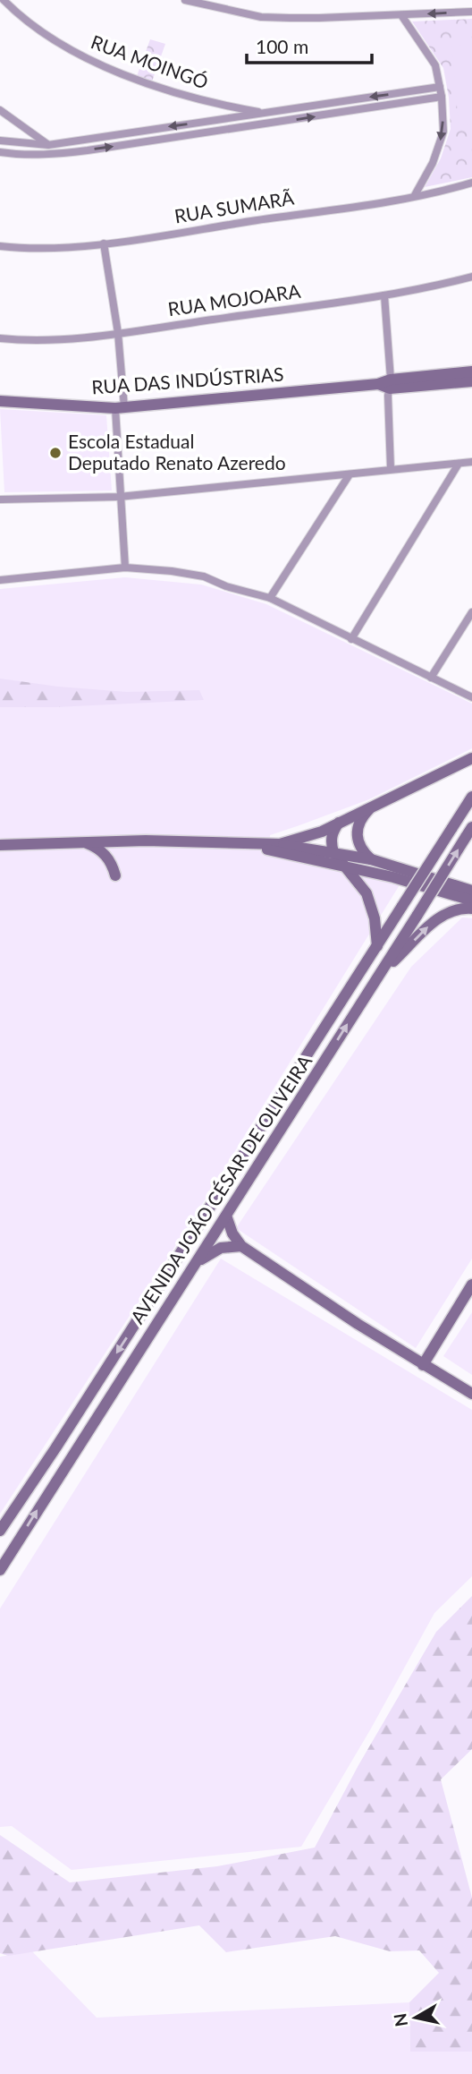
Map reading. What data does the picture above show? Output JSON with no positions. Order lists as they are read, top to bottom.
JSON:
{
  "streets": {
    "street": [
      "RUA MOINGÓ",
      "RUA SUMARÃ",
      "RUA MOJOARA",
      "RUA DAS INDÚSTRIAS",
      "AVENIDA JOÃO CÉSAR DE OLIVEIRA"
    ]
  },
  "places": ["Escola Estadual Deputado Renato Azeredo"],
  "scale_bar": "100 m",
  "north": "left"
}
